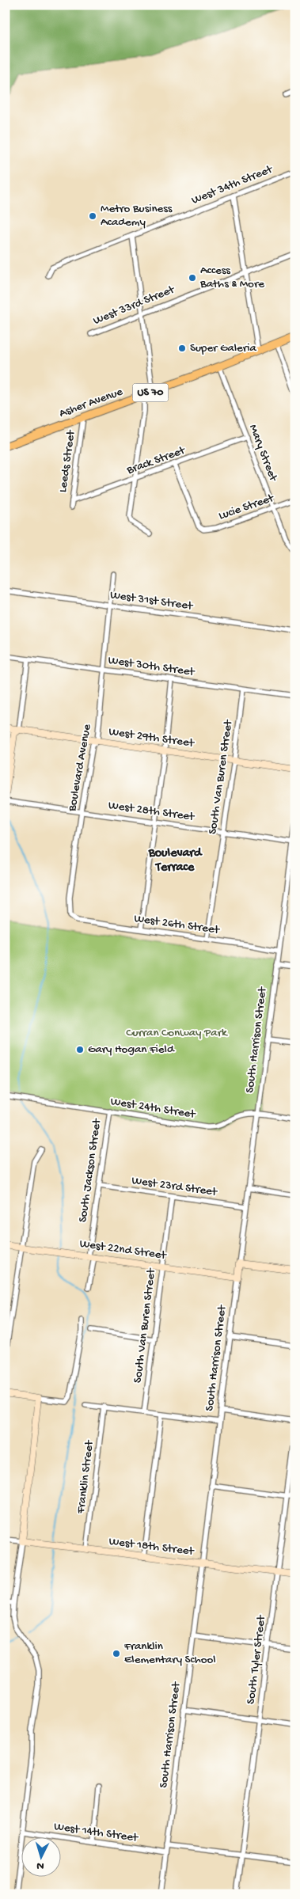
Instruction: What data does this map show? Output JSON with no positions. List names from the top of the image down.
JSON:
{
  "streets": {
    "main road": ["US 70", "Asher Avenue"],
    "street": [
      "West 34th Street",
      "West 33rd Street",
      "Mary Street",
      "Brack Street",
      "Leeds Street",
      "Lucie Street",
      "West 31st Street",
      "West 30th Street",
      "West 29th Street",
      "Boulevard Avenue",
      "South Van Buren Street",
      "West 28th Street",
      "West 26th Street",
      "South Harrison Street",
      "West 24th Street",
      "South Jackson Street",
      "West 23rd Street",
      "West 22nd Street",
      "Franklin Street",
      "West 18th Street",
      "South Tyler Street",
      "West 14th Street"
    ]
  },
  "crossings": [
    ["Asher Avenue", "Mary Street"],
    ["Asher Avenue", "Leeds Street"],
    ["Mary Street", "Brack Street"],
    ["Mary Street", "Lucie Street"],
    ["Brack Street", "Leeds Street"],
    ["Brack Street", "Lucie Street"],
    ["West 31st Street", "Boulevard Avenue"],
    ["West 30th Street", "Boulevard Avenue"],
    ["West 30th Street", "South Van Buren Street"],
    ["West 29th Street", "Boulevard Avenue"],
    ["West 29th Street", "South Van Buren Street"],
    ["Boulevard Avenue", "West 28th Street"],
    ["Boulevard Avenue", "West 26th Street"],
    ["South Van Buren Street", "West 28th Street"],
    ["South Van Buren Street", "West 26th Street"],
    ["South Van Buren Street", "West 23rd Street"],
    ["South Van Buren Street", "West 22nd Street"],
    ["West 28th Street", "South Harrison Street"],
    ["West 26th Street", "South Harrison Street"],
    ["South Harrison Street", "West 24th Street"],
    ["South Harrison Street", "West 23rd Street"],
    ["South Harrison Street", "West 22nd Street"],
    ["South Harrison Street", "West 18th Street"],
    ["South Harrison Street", "West 14th Street"],
    ["West 24th Street", "South Jackson Street"],
    ["South Jackson Street", "West 23rd Street"],
    ["South Jackson Street", "West 22nd Street"],
    ["Franklin Street", "West 18th Street"],
    ["West 18th Street", "South Tyler Street"]
  ],
  "districts": ["Boulevard Terrace"],
  "parks": ["Curran Conway Park"],
  "places": [
    "Metro Business Academy",
    "Access Baths & More",
    "Super Galeria",
    "Gary Hogan Field",
    "Franklin Elementary School"
  ],
  "north": "bottom"
}
